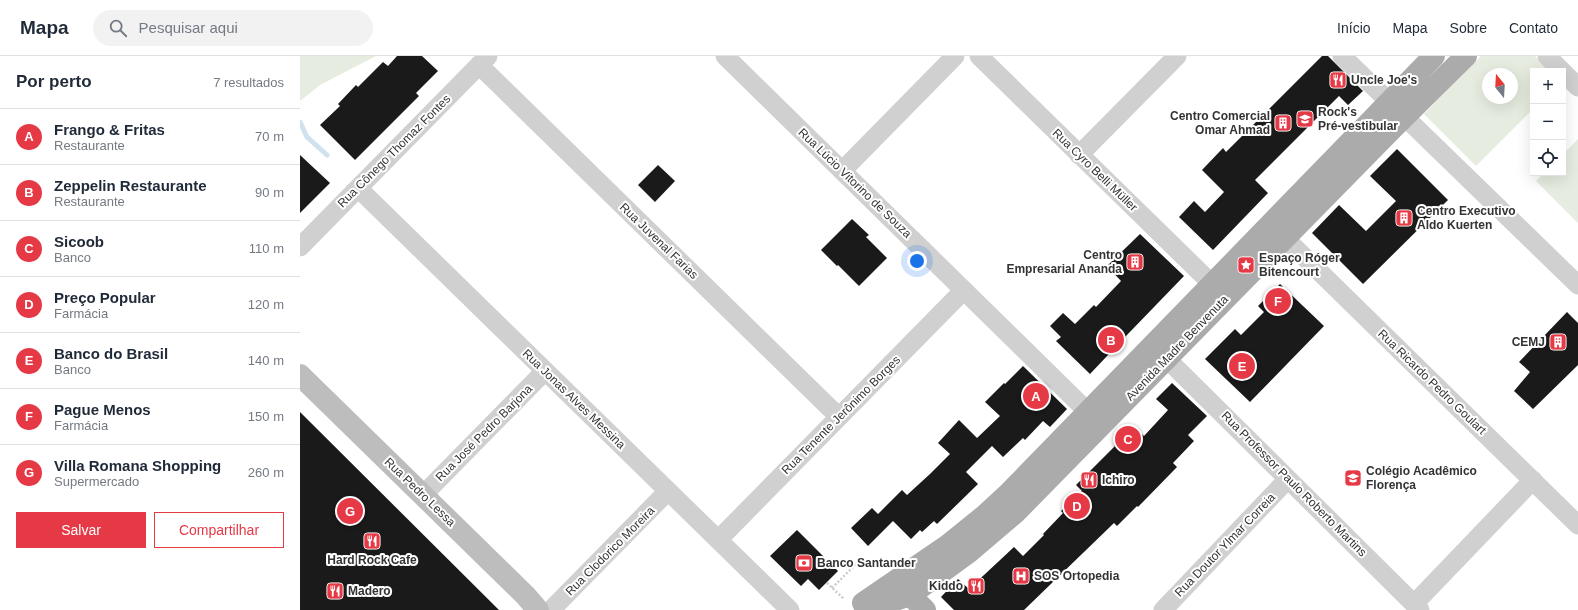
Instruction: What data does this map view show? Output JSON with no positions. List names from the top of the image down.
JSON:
{
  "streets": {
    "main road": ["Avenida Madre Benvenuta"],
    "street": [
      "Rua Cônego Thomaz Fontes",
      "Rua Cyro Belli Müller",
      "Rua Lúcio Vitorino de Souza",
      "Rua Juvenal Farias",
      "Rua Ricardo Pedro Goulart",
      "Rua Jonas Alves Messina",
      "Rua Tenente Jerônimo Borges",
      "Rua José Pedro Barjona",
      "Rua Professor Paulo Roberto Martins",
      "Rua Pedro Lessa",
      "Rua Doutor Ylmar Correia",
      "Rua Clodorico Moreira"
    ]
  },
  "crossings": [
    ["Rua Cônego Thomaz Fontes", "Rua Juvenal Farias"],
    ["Rua Cônego Thomaz Fontes", "Rua Jonas Alves Messina"],
    ["Rua Cyro Belli Müller", "Avenida Madre Benvenuta"],
    ["Rua Lúcio Vitorino de Souza", "Avenida Madre Benvenuta"],
    ["Rua Lúcio Vitorino de Souza", "Rua Tenente Jerônimo Borges"],
    ["Rua Juvenal Farias", "Rua Tenente Jerônimo Borges"],
    ["Avenida Madre Benvenuta", "Rua Ricardo Pedro Goulart"],
    ["Avenida Madre Benvenuta", "Rua Professor Paulo Roberto Martins"],
    ["Rua Jonas Alves Messina", "Rua Tenente Jerônimo Borges"],
    ["Rua Jonas Alves Messina", "Rua José Pedro Barjona"],
    ["Rua Jonas Alves Messina", "Rua Clodorico Moreira"],
    ["Rua José Pedro Barjona", "Rua Pedro Lessa"],
    ["Rua Professor Paulo Roberto Martins", "Rua Doutor Ylmar Correia"]
  ],
  "places": {
    "restaurant": [
      "Uncle Joe's",
      "Ichiro",
      "Hard Rock Cafe",
      "Kiddo",
      "Madero"
    ],
    "school or university": ["Rock's Pré-vestibular", "Colégio Acadêmico Florença"],
    "building": [
      "Centro Comercial Omar Ahmad",
      "Centro Executivo Aldo Kuerten",
      "Centro Empresarial Ananda",
      "CEMJ"
    ],
    "place": ["Espaço Róger Bitencourt"],
    "bank": ["Banco Santander"],
    "hospital": ["SOS Ortopedia"]
  },
  "north": "top",
  "page": {
    "header": "Mapa",
    "search": "Pesquisar aqui",
    "nav": [
      "Início",
      "Mapa",
      "Sobre",
      "Contato"
    ],
    "heading": ["Por perto", "7 resultados"],
    "map_buttons": ["+", "−"],
    "list": [
      {
        "mark": "A",
        "name": "Frango & Fritas",
        "note": "Restaurante",
        "value": "70 m"
      },
      {
        "mark": "B",
        "name": "Zeppelin Restaurante",
        "note": "Restaurante",
        "value": "90 m"
      },
      {
        "mark": "C",
        "name": "Sicoob",
        "note": "Banco",
        "value": "110 m"
      },
      {
        "mark": "D",
        "name": "Preço Popular",
        "note": "Farmácia",
        "value": "120 m"
      },
      {
        "mark": "E",
        "name": "Banco do Brasil",
        "note": "Banco",
        "value": "140 m"
      },
      {
        "mark": "F",
        "name": "Pague Menos",
        "note": "Farmácia",
        "value": "150 m"
      },
      {
        "mark": "G",
        "name": "Villa Romana Shopping",
        "note": "Supermercado",
        "value": "260 m"
      }
    ],
    "pins": [
      "F",
      "B",
      "E",
      "A",
      "C",
      "D",
      "G"
    ],
    "buttons": ["Salvar", "Compartilhar"]
  }
}
